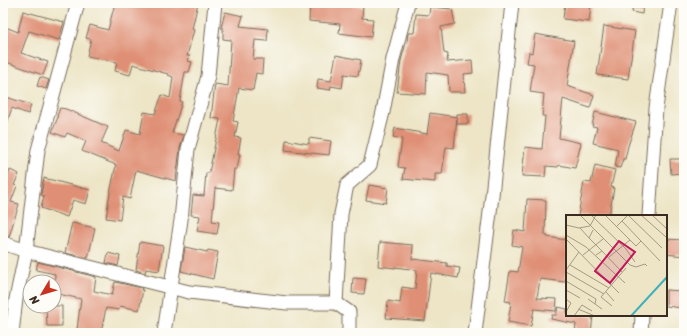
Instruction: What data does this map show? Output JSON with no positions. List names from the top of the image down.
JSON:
{
  "north": "bottom left"
}
